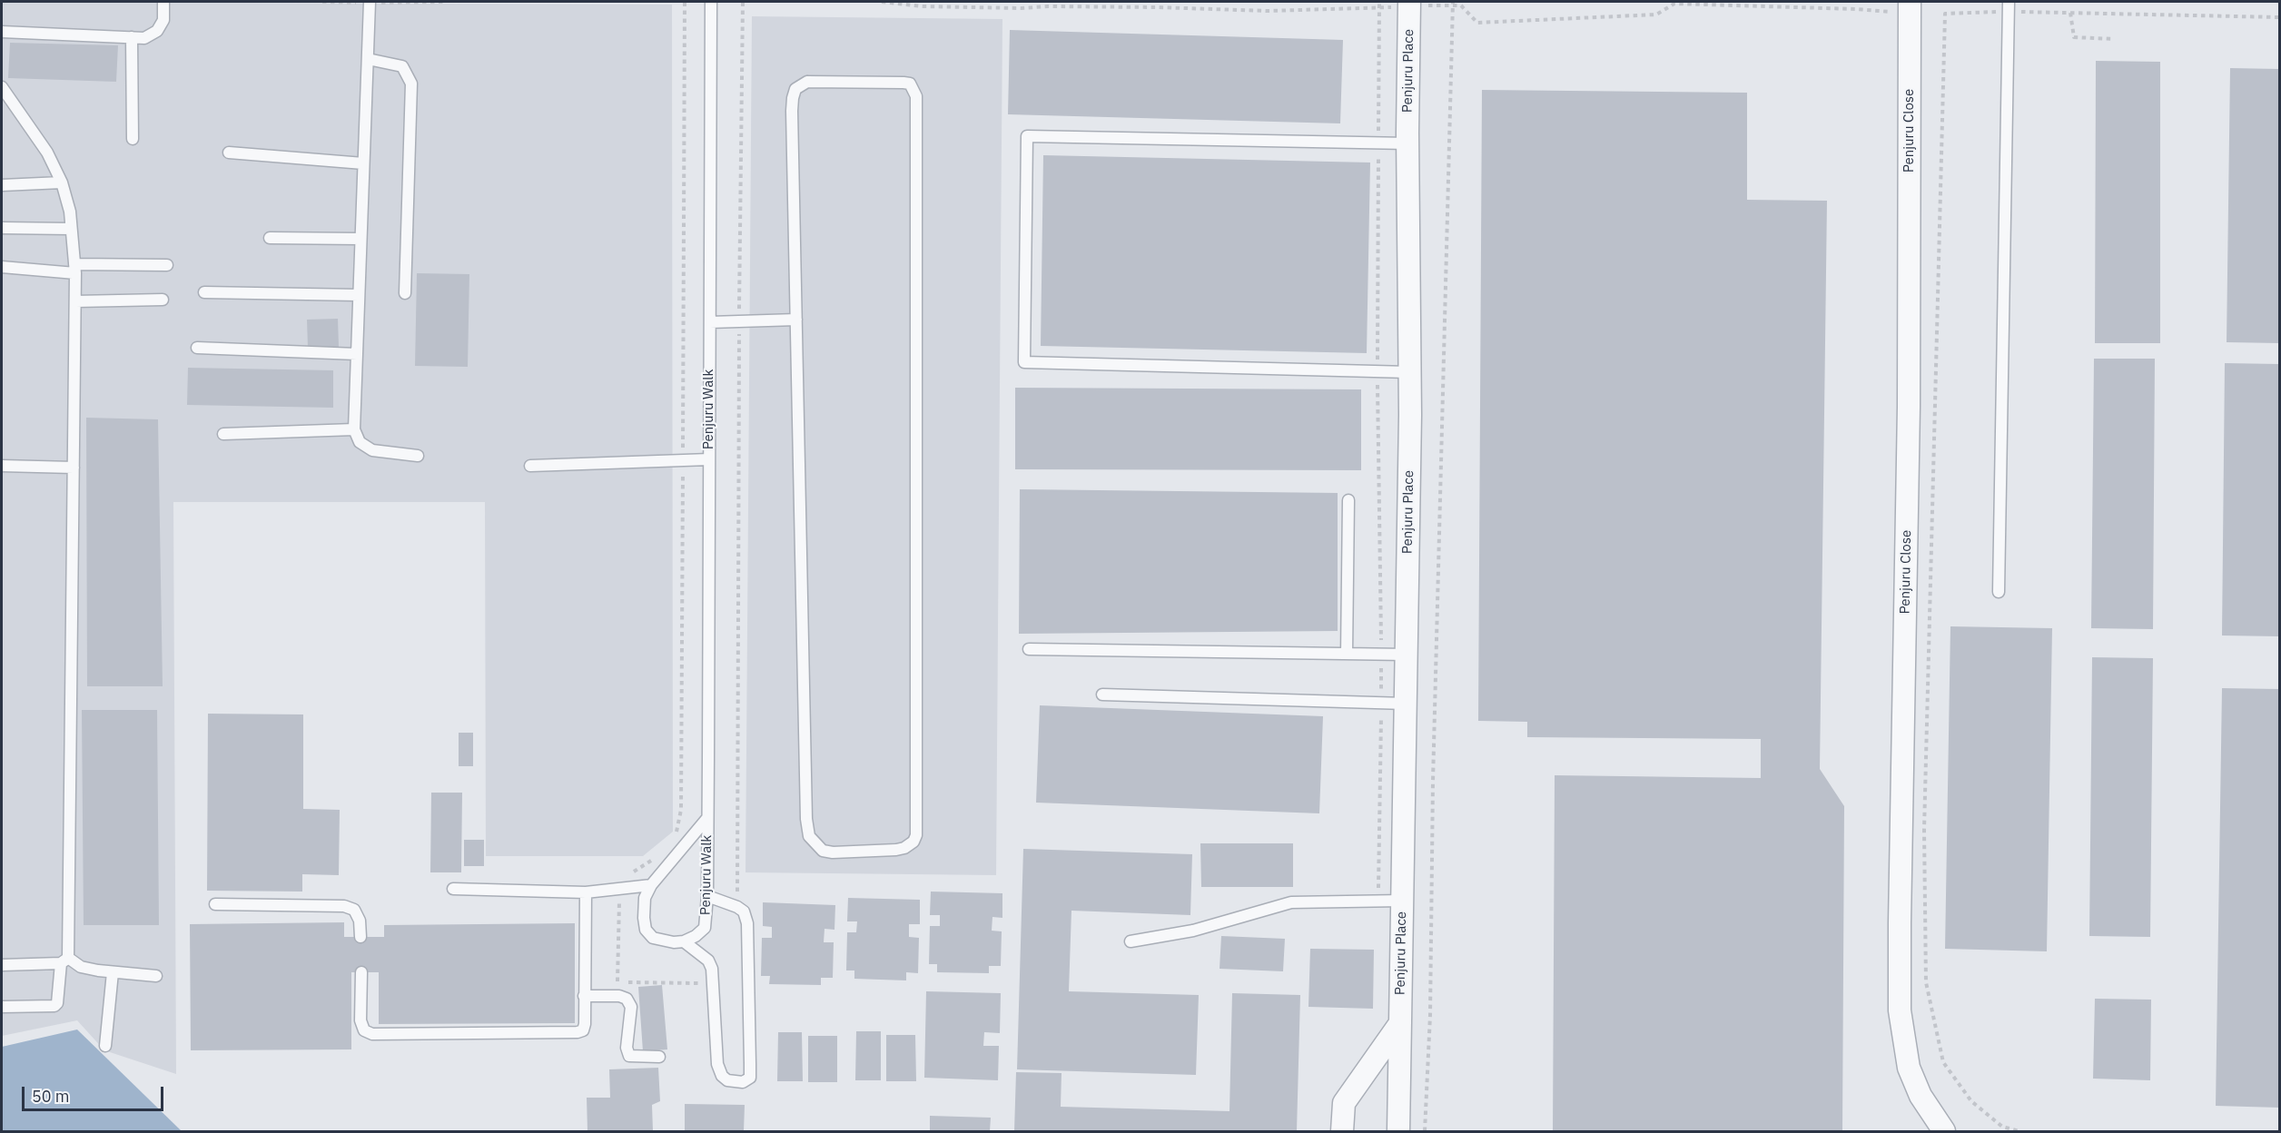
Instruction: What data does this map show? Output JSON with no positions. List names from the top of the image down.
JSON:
{
  "streets": {
    "street": ["Penjuru Place", "Penjuru Close"],
    "lane": ["Penjuru Walk"]
  },
  "scale_bar": "50 m"
}
